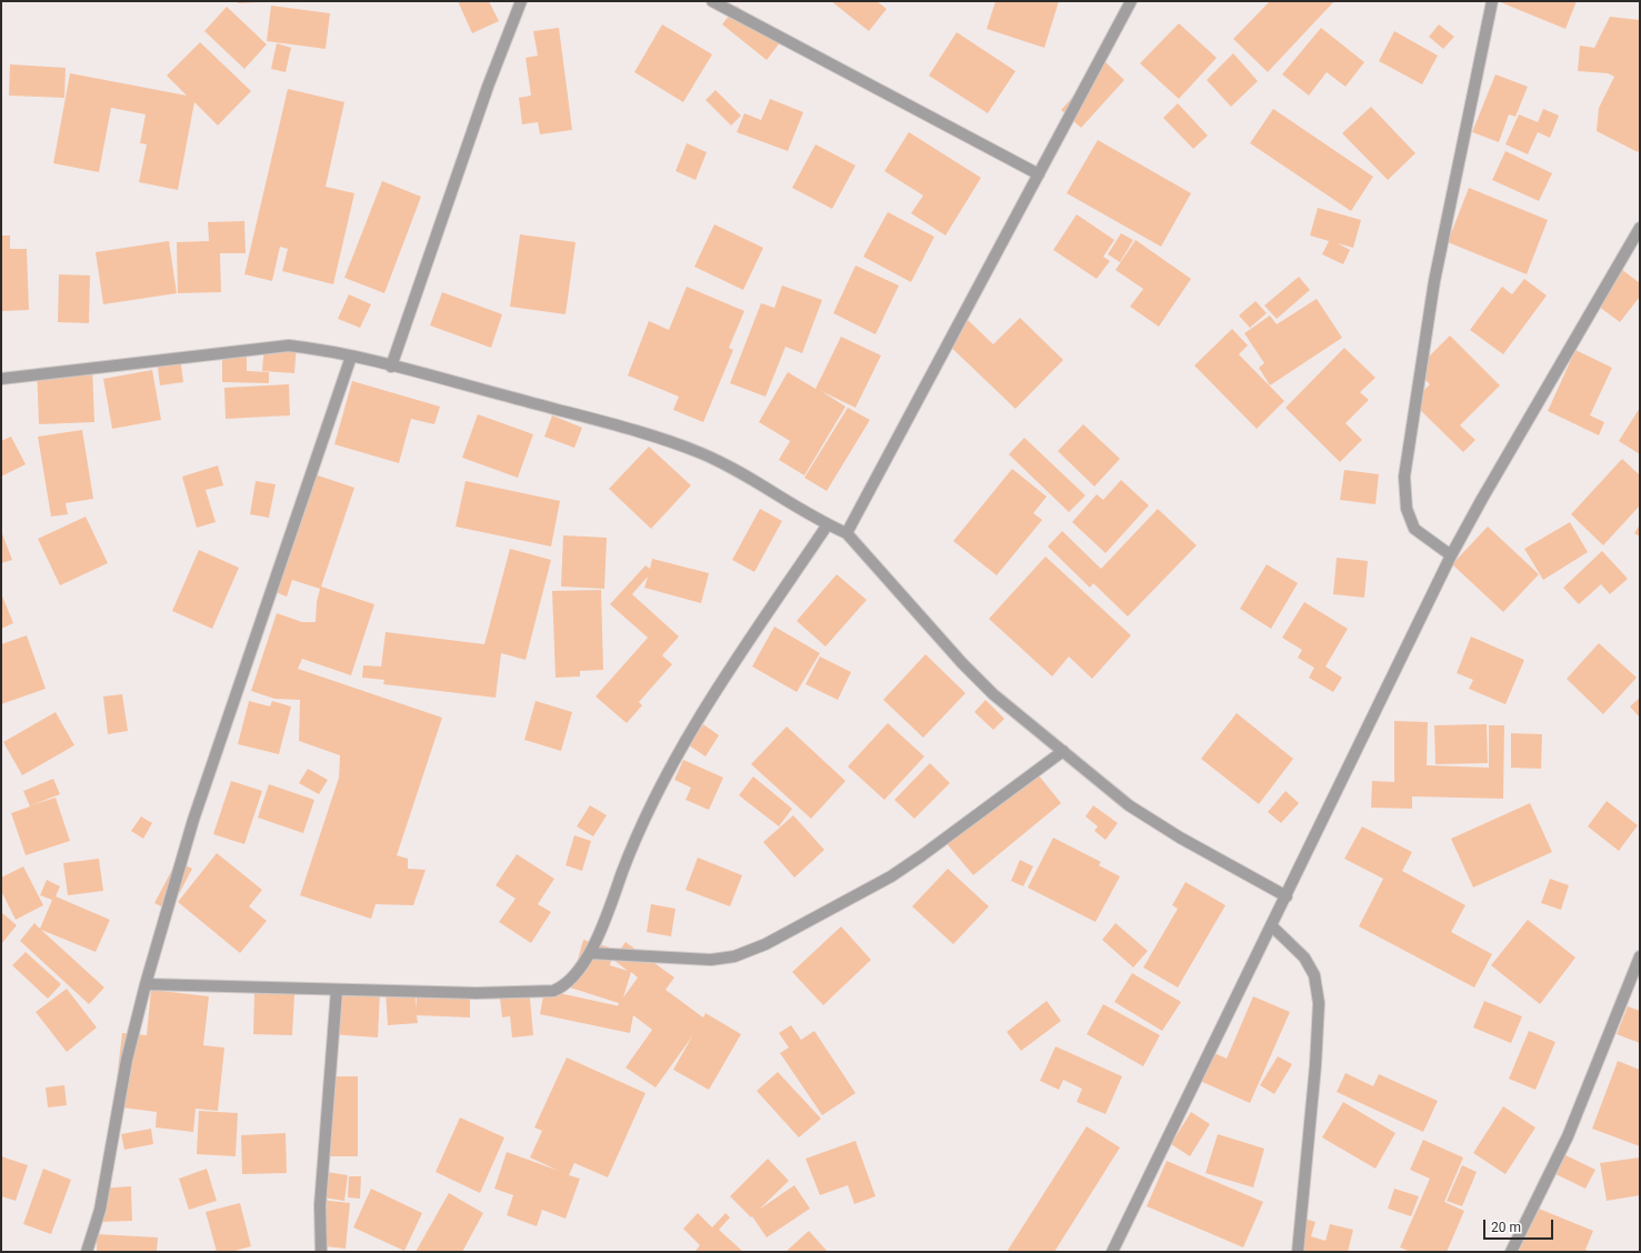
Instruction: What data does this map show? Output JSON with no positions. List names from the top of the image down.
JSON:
{
  "scale_bar": "20 m"
}
